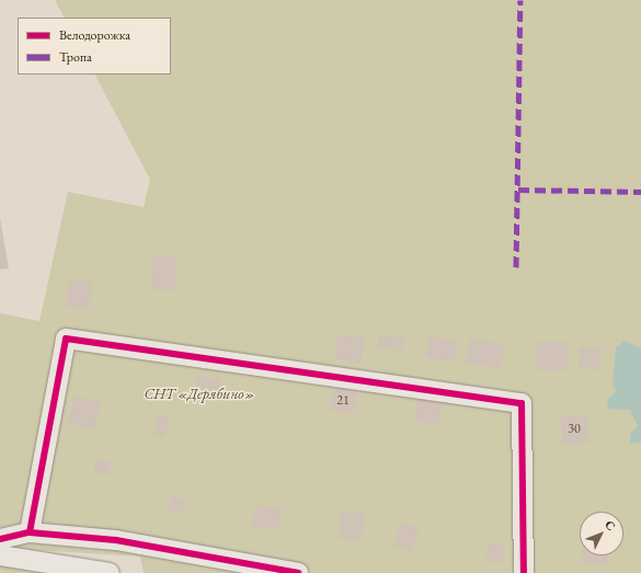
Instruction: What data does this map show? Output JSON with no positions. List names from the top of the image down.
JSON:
{
  "parks": ["СНТ «Дерябино»"],
  "house_numbers": ["21", "30"],
  "legend": ["Велодорожка", "Тропа"],
  "north": "top right"
}
